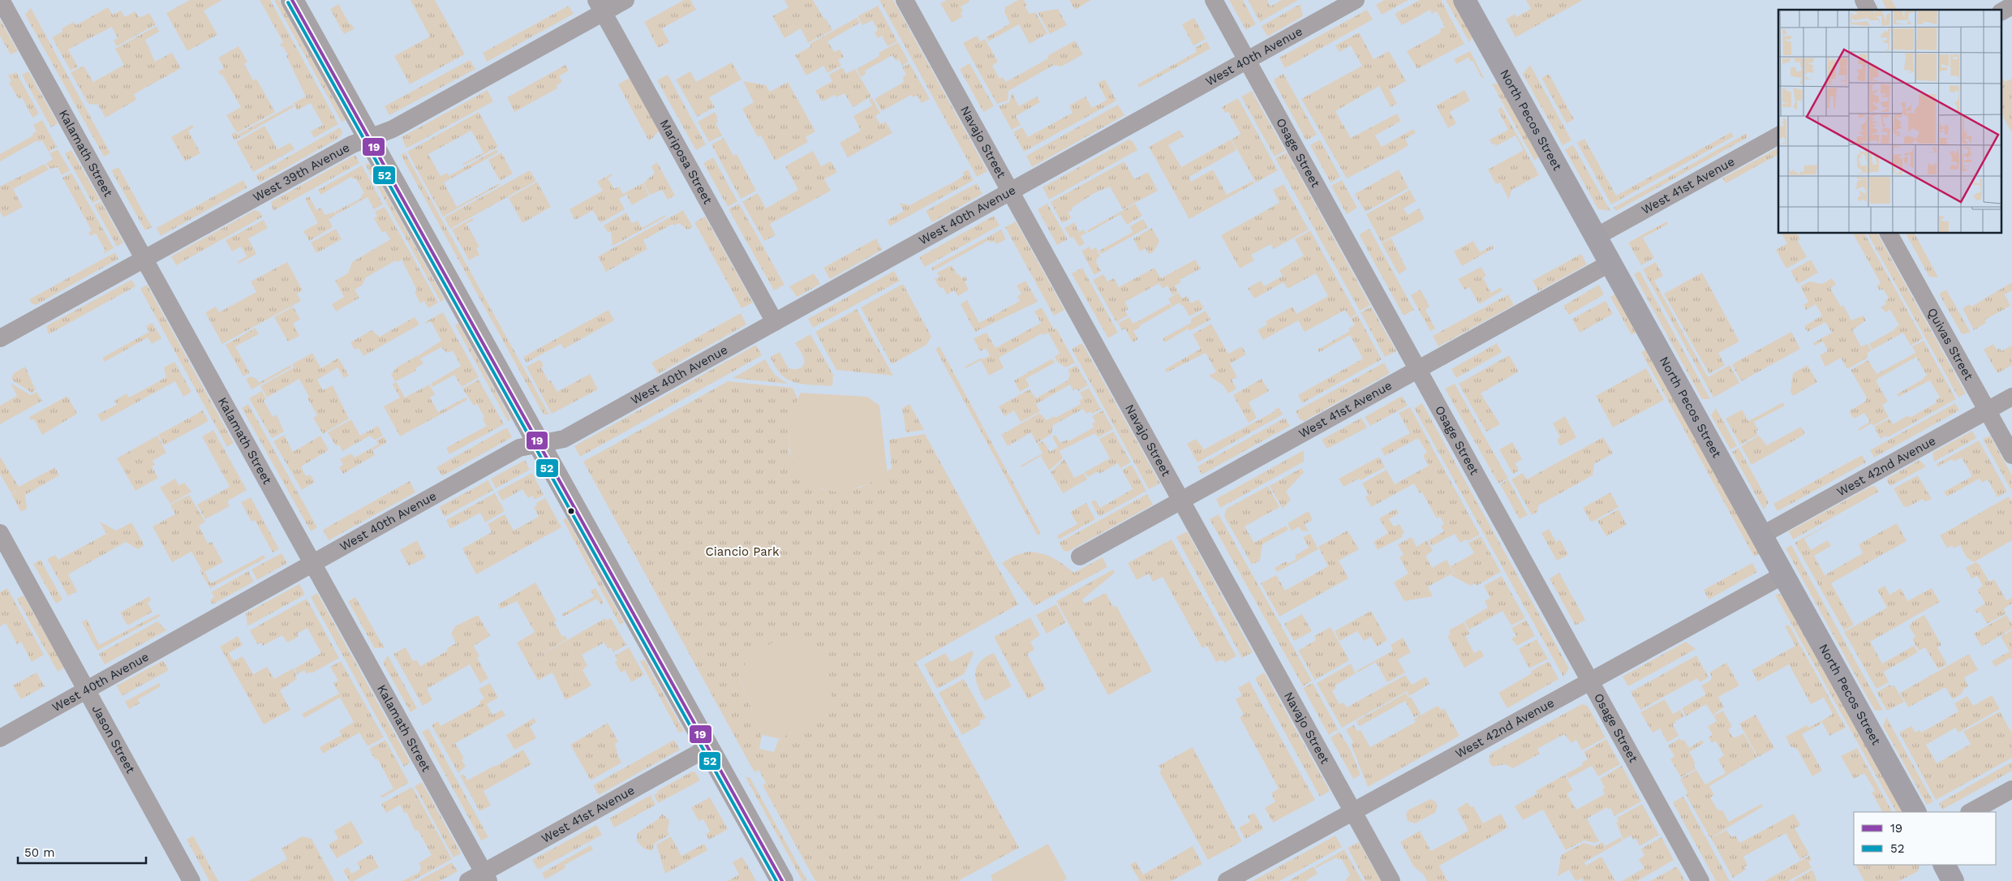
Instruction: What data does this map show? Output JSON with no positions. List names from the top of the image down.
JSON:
{
  "streets": {
    "main road": ["North Pecos Street"],
    "street": [
      "West 40th Avenue",
      "Navajo Street",
      "Kalamath Street",
      "Osage Street",
      "Mariposa Street",
      "West 39th Avenue",
      "West 41st Avenue",
      "Quivas Street",
      "West 42nd Avenue",
      "Jason Street"
    ]
  },
  "crossings": [
    ["West 40th Avenue", "Navajo Street"],
    ["West 40th Avenue", "Kalamath Street"],
    ["West 40th Avenue", "Osage Street"],
    ["West 40th Avenue", "Mariposa Street"],
    ["West 40th Avenue", "Jason Street"],
    ["North Pecos Street", "West 41st Avenue"],
    ["North Pecos Street", "West 42nd Avenue"],
    ["Navajo Street", "West 41st Avenue"],
    ["Navajo Street", "West 42nd Avenue"],
    ["Kalamath Street", "West 39th Avenue"],
    ["Kalamath Street", "West 41st Avenue"],
    ["Osage Street", "West 41st Avenue"],
    ["Osage Street", "West 42nd Avenue"],
    ["Mariposa Street", "West 39th Avenue"],
    ["Quivas Street", "West 42nd Avenue"]
  ],
  "parks": ["Ciancio Park"],
  "lines": ["transit line 19", "transit line 52"],
  "legend": ["19", "52"],
  "scale_bar": "50 m"
}
